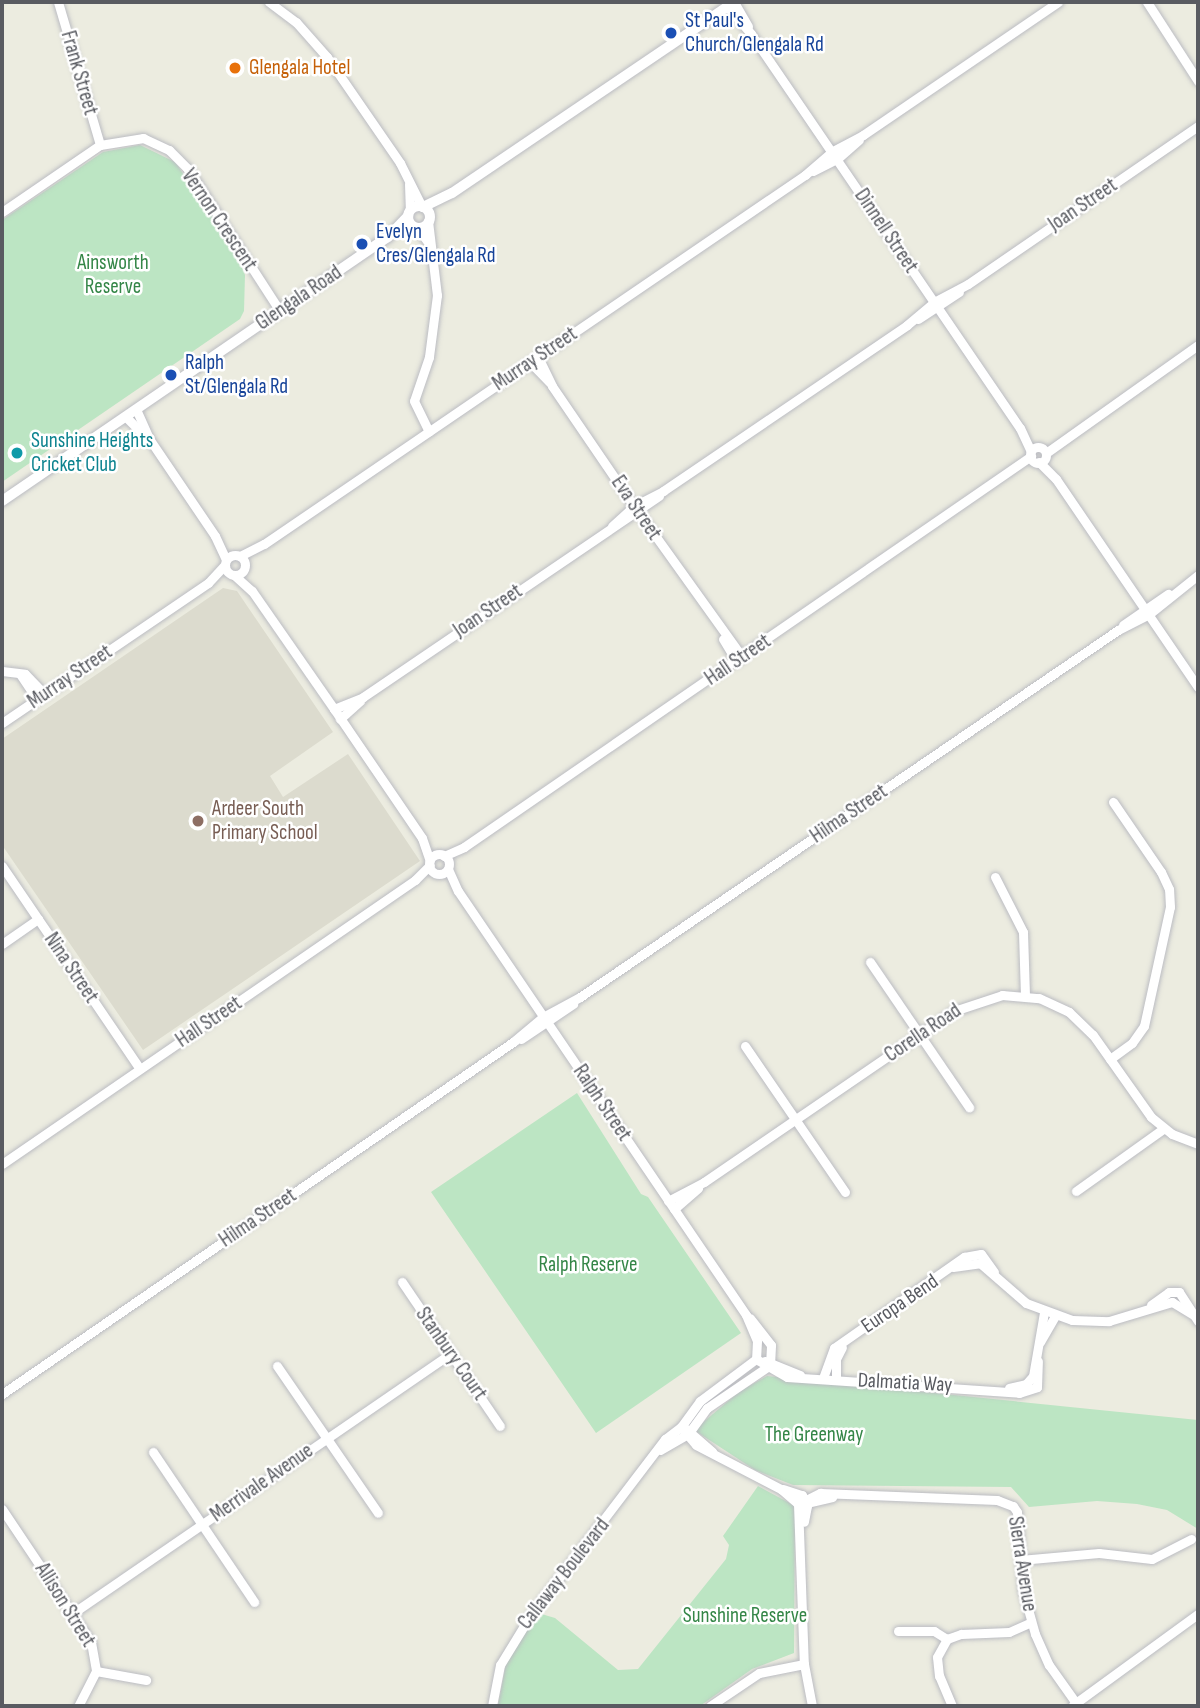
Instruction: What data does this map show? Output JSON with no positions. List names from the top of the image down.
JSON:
{
  "streets": {
    "street": [
      "Frank Street",
      "Joan Street",
      "Vernon Crescent",
      "Dinnell Street",
      "Glengala Road",
      "Murray Street",
      "Eva Street",
      "Hall Street",
      "Hilma Street",
      "Nina Street",
      "Corella Road",
      "Ralph Street",
      "Europa Bend",
      "Stanbury Court",
      "Dalmatia Way",
      "Merrivale Avenue",
      "Sierra Avenue",
      "Callaway Boulevard",
      "Allison Street"
    ]
  },
  "crossings": [
    ["Frank Street", "Vernon Crescent"],
    ["Joan Street", "Dinnell Street"],
    ["Joan Street", "Eva Street"],
    ["Joan Street", "Ralph Street"],
    ["Vernon Crescent", "Glengala Road"],
    ["Dinnell Street", "Murray Street"],
    ["Dinnell Street", "Hall Street"],
    ["Dinnell Street", "Hilma Street"],
    ["Glengala Road", "Ralph Street"],
    ["Murray Street", "Eva Street"],
    ["Murray Street", "Ralph Street"],
    ["Eva Street", "Hall Street"],
    ["Hall Street", "Nina Street"],
    ["Hall Street", "Ralph Street"],
    ["Hilma Street", "Ralph Street"],
    ["Corella Road", "Ralph Street"],
    ["Ralph Street", "Dalmatia Way"],
    ["Ralph Street", "Callaway Boulevard"],
    ["Europa Bend", "Dalmatia Way"],
    ["Stanbury Court", "Merrivale Avenue"],
    ["Dalmatia Way", "Callaway Boulevard"],
    ["Merrivale Avenue", "Allison Street"]
  ],
  "parks": [
    "Ainsworth Reserve",
    "Ralph Reserve",
    "The Greenway",
    "Sunshine Reserve"
  ],
  "places": [
    "St Paul's Church/Glengala Rd",
    "Glengala Hotel",
    "Evelyn Cres/Glengala Rd",
    "Ralph St/Glengala Rd",
    "Sunshine Heights Cricket Club",
    "Ardeer South Primary School"
  ]
}
